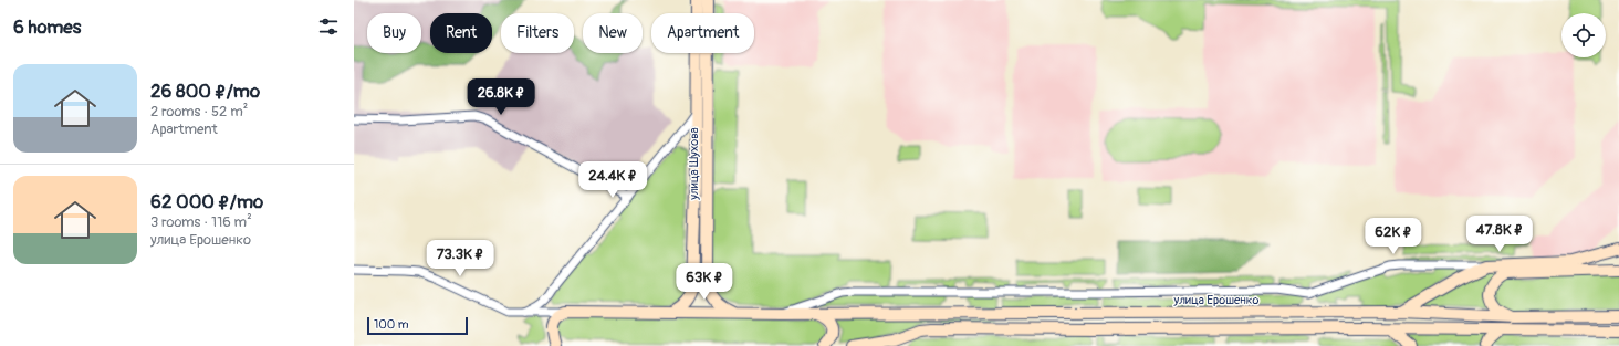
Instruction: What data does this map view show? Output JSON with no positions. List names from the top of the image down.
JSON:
{
  "streets": {
    "main road": ["улица Шухова", "улица Ерошенко"]
  },
  "crossings": [
    ["улица Шухова", "улица Ерошенко"]
  ],
  "scale_bar": "100 m",
  "page": {
    "heading": "6 homes",
    "chip": [
      "Buy",
      "Rent",
      "Filters",
      "New",
      "Apartment"
    ],
    "list": [
      {
        "name": "26 800 ₽/mo",
        "note": "2 rooms · 52 m² · Apartment"
      },
      {
        "name": "62 000 ₽/mo",
        "note": "3 rooms · 116 m² · улица Ерошенко"
      }
    ],
    "price": [
      "26.8K ₽",
      "24.4K ₽",
      "47.8K ₽",
      "62K ₽",
      "73.3K ₽",
      "63K ₽"
    ],
    "scale": "100 m"
  }
}
